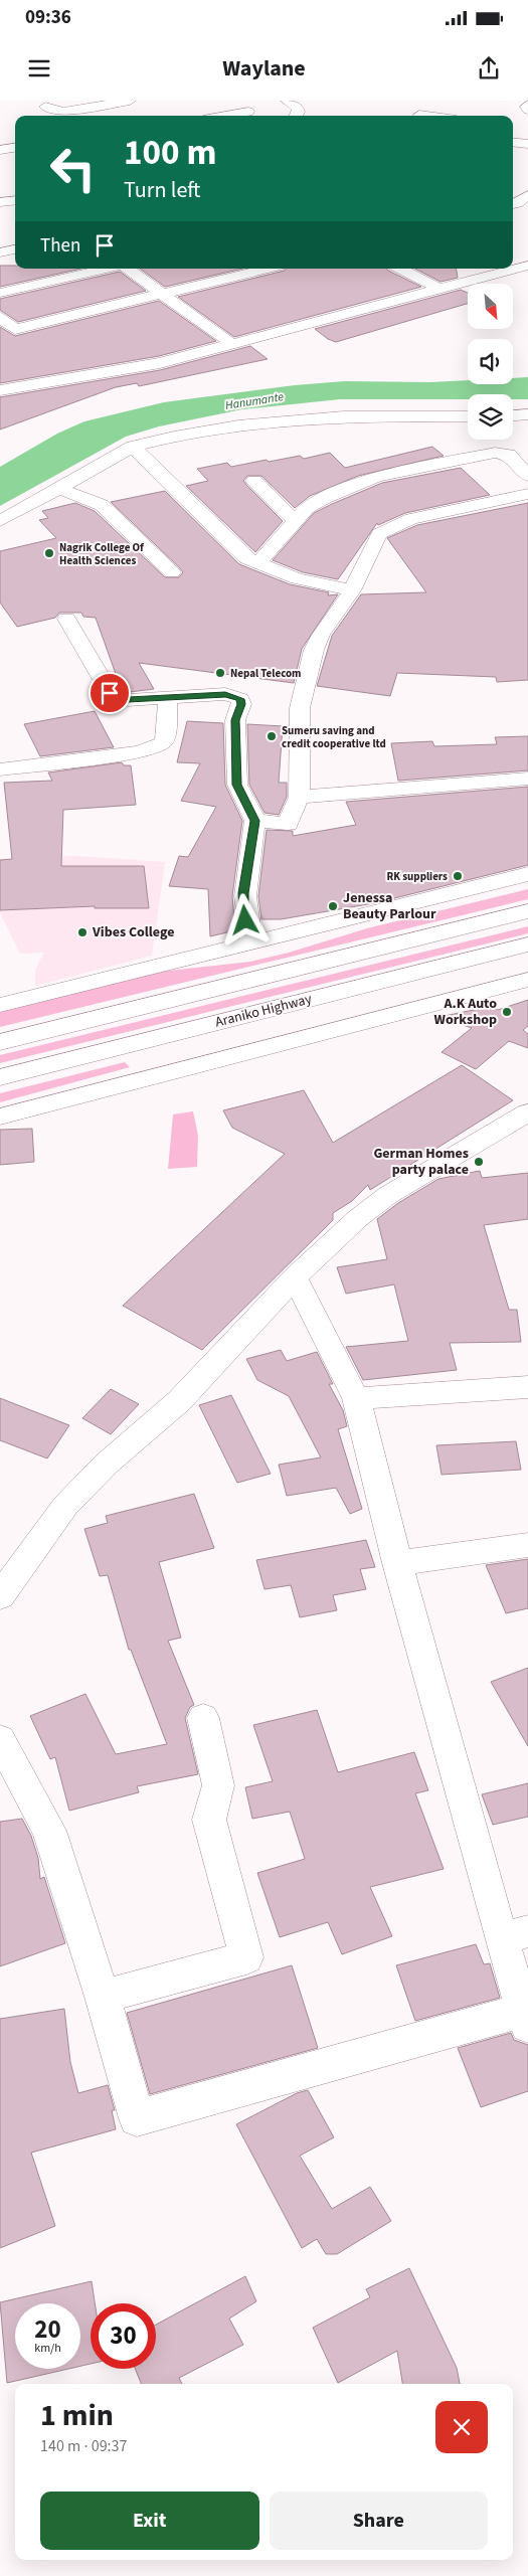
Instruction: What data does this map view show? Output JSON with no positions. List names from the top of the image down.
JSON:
{
  "streets": {
    "main road": ["Araniko Highway"]
  },
  "water": ["Hanumante"],
  "places": [
    "Nagrik College Of Health Sciences",
    "Nepal Telecom",
    "Sumeru saving and credit cooperative ltd",
    "RK suppliers",
    "Jenessa Beauty Parlour",
    "Vibes College",
    "A.K Auto Workshop",
    "German Homes party palace"
  ],
  "north": "bottom right",
  "page": {
    "status": "09:36",
    "header": "Waylane",
    "turn": ["100 m", "Turn left"],
    "then": "Then",
    "speed": "20 km/h",
    "limit": "30",
    "heading": ["1 min", "140 m · 09:37"],
    "buttons": ["Exit", "Share"]
  }
}
